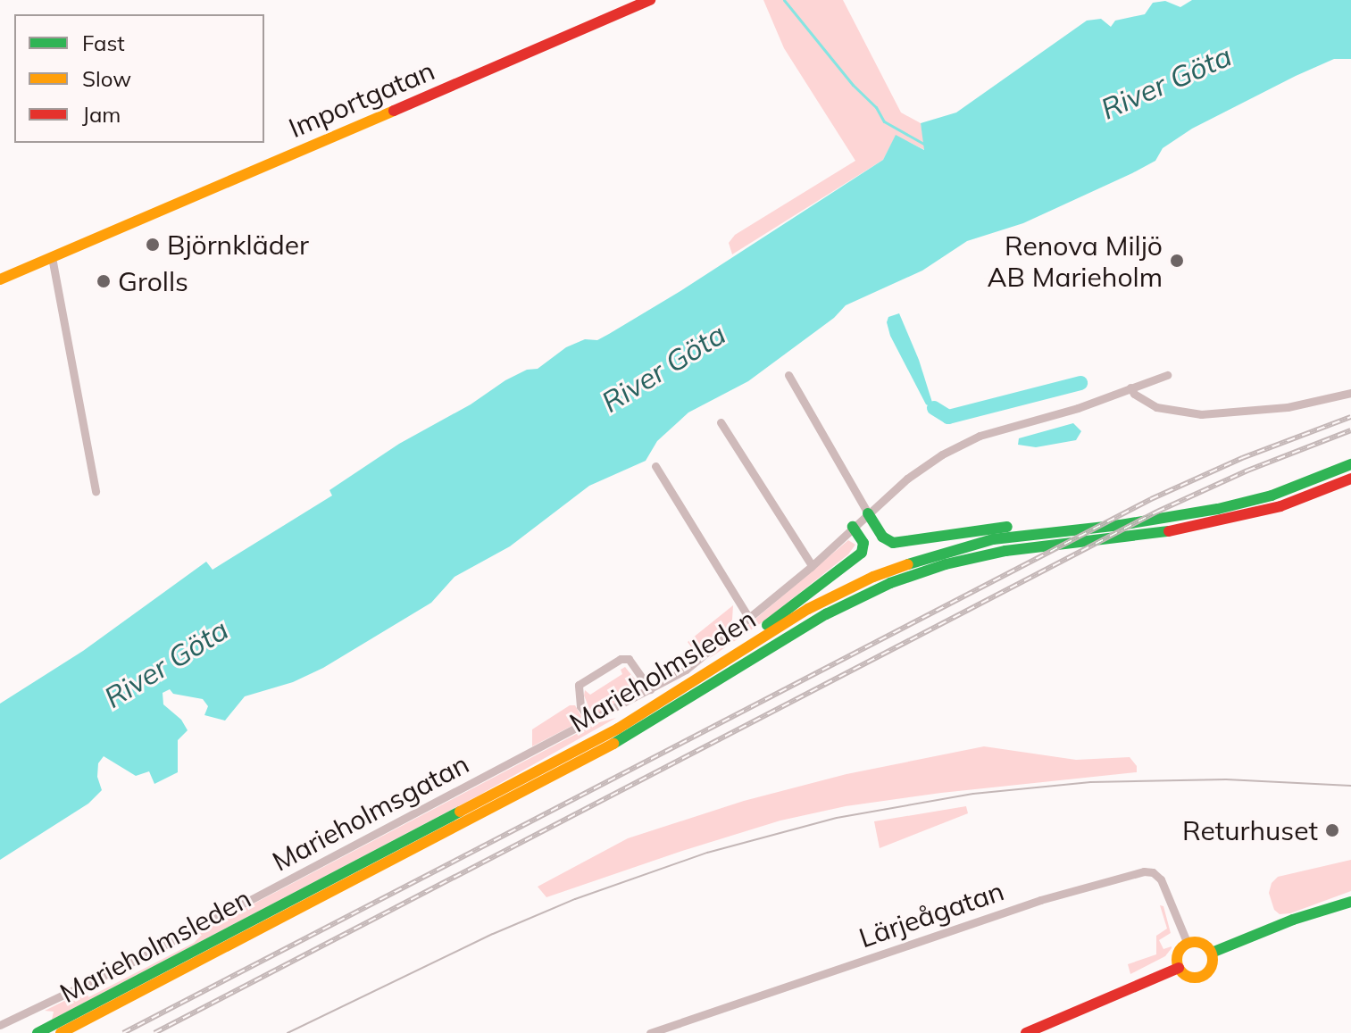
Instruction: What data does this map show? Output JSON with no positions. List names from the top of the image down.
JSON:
{
  "streets": {
    "main road": ["Importgatan", "Marieholmsleden"],
    "street": ["Marieholmsgatan", "Lärjeågatan"]
  },
  "water": ["River Göta"],
  "places": [
    "Björnkläder",
    "Renova Miljö AB Marieholm",
    "Grolls",
    "Returhuset"
  ],
  "legend": ["Fast", "Slow", "Jam"]
}
